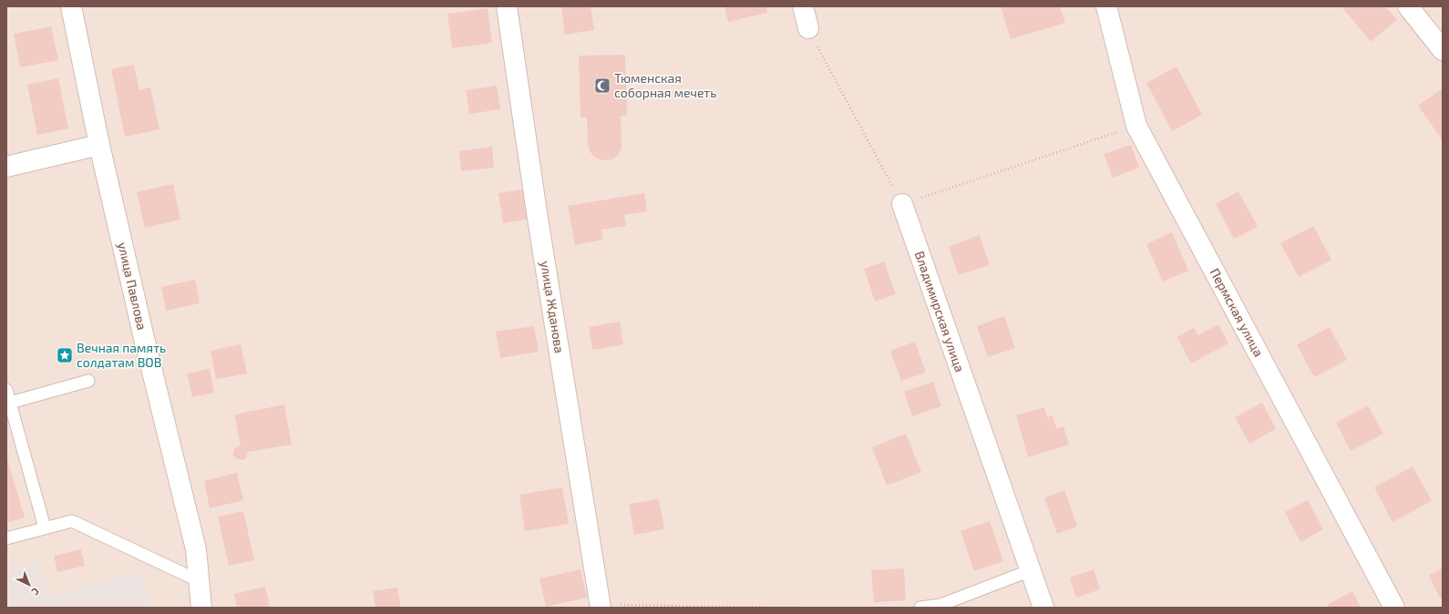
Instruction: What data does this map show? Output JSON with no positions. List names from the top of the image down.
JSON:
{
  "streets": {
    "street": [
      "улица Павлова",
      "улица Жданова",
      "Владимирская улица",
      "Пермская улица"
    ]
  },
  "places": {
    "mosque": ["Тюменская соборная мечеть"],
    "place": ["Вечная память солдатам ВОВ"]
  },
  "north": "bottom right"
}
